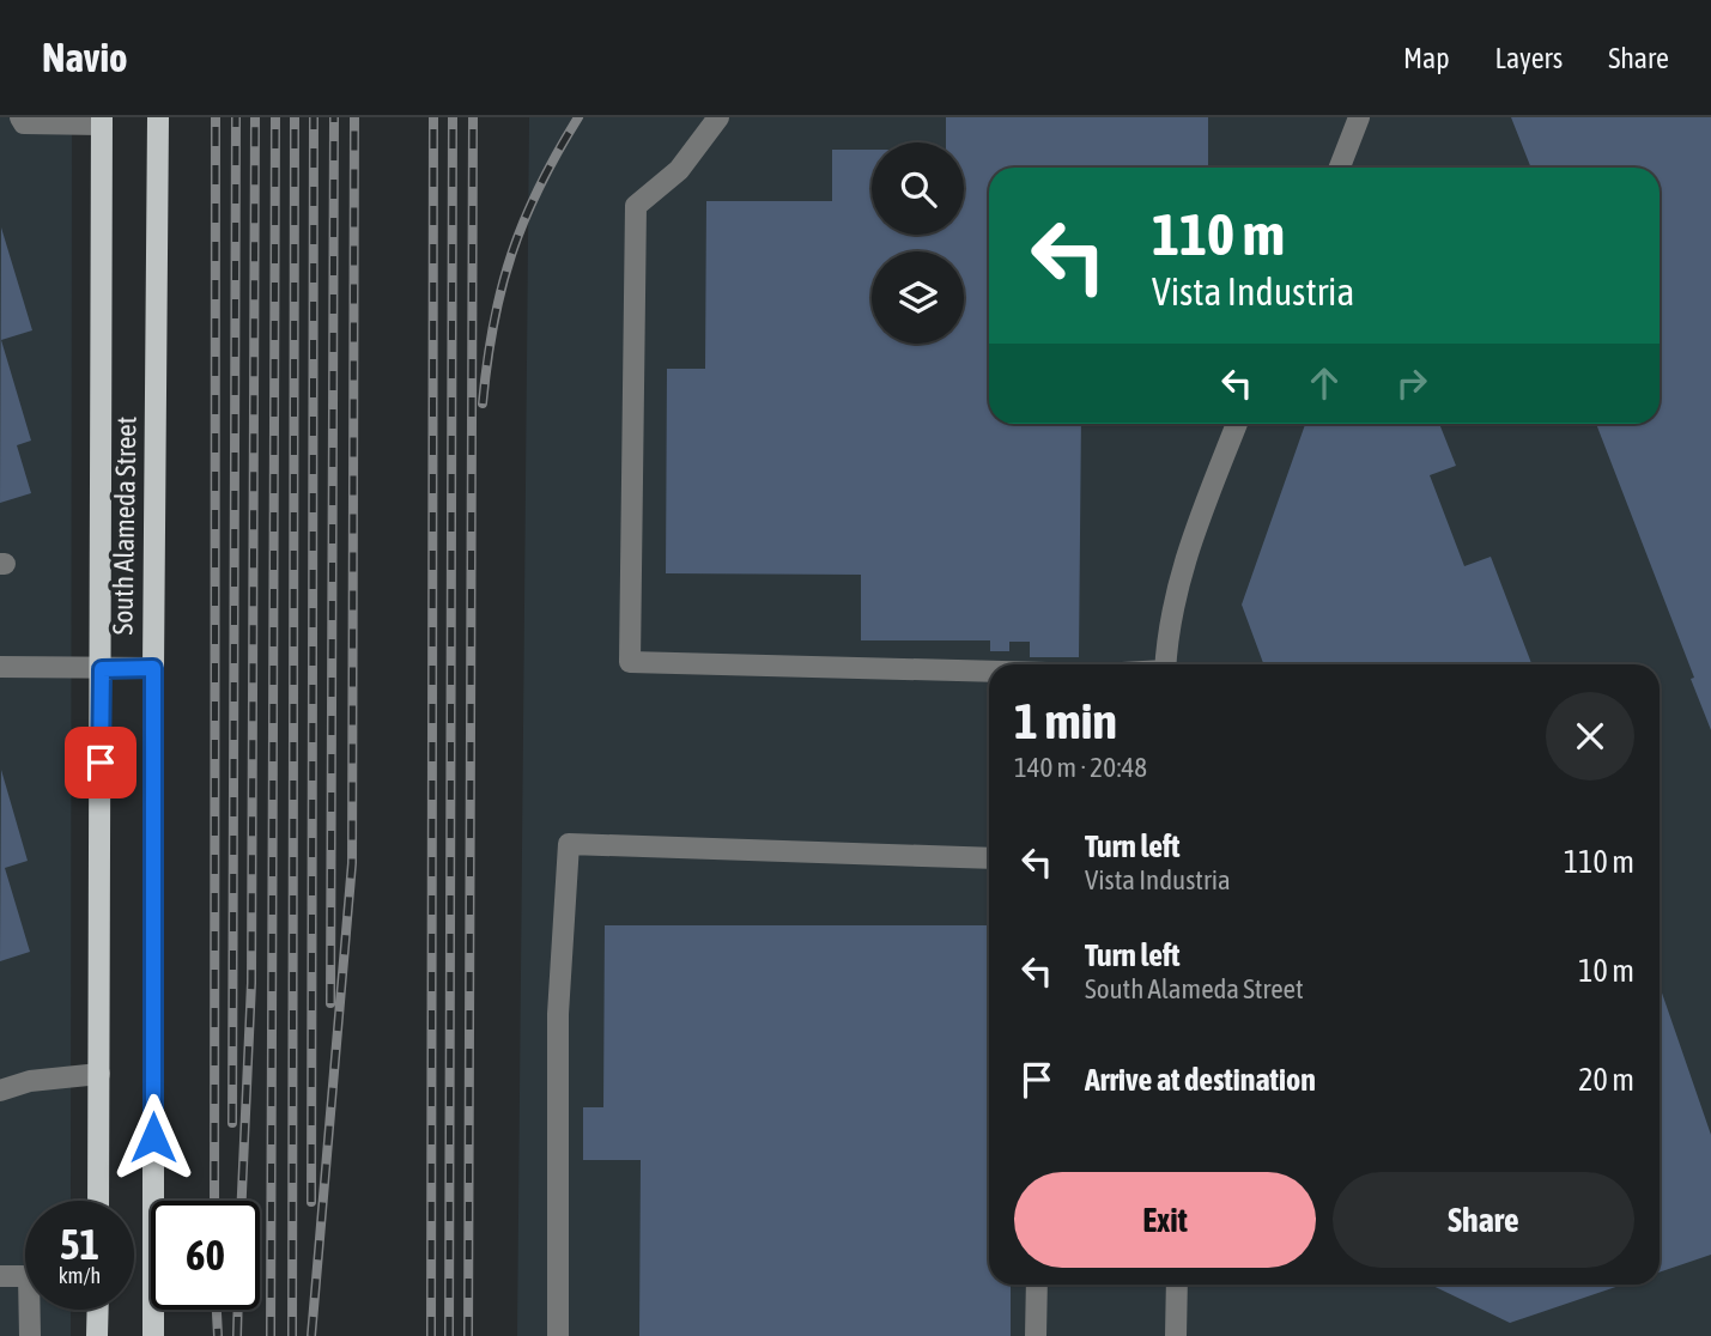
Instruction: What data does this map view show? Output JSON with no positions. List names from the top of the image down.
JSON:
{
  "streets": {
    "main road": ["South Alameda Street"]
  },
  "page": {
    "header": "Navio",
    "nav": ["Map", "Layers", "Share"],
    "turn": ["110 m", "Vista Industria"],
    "heading": ["1 min", "140 m · 20:48"],
    "list": [
      {
        "name": "Turn left",
        "note": "Vista Industria",
        "value": "110 m"
      },
      {
        "name": "Turn left",
        "note": "South Alameda Street",
        "value": "10 m"
      },
      {
        "name": "Arrive at destination",
        "value": "20 m"
      }
    ],
    "buttons": ["Exit", "Share"],
    "speed": "51 km/h",
    "limit": "60"
  }
}
